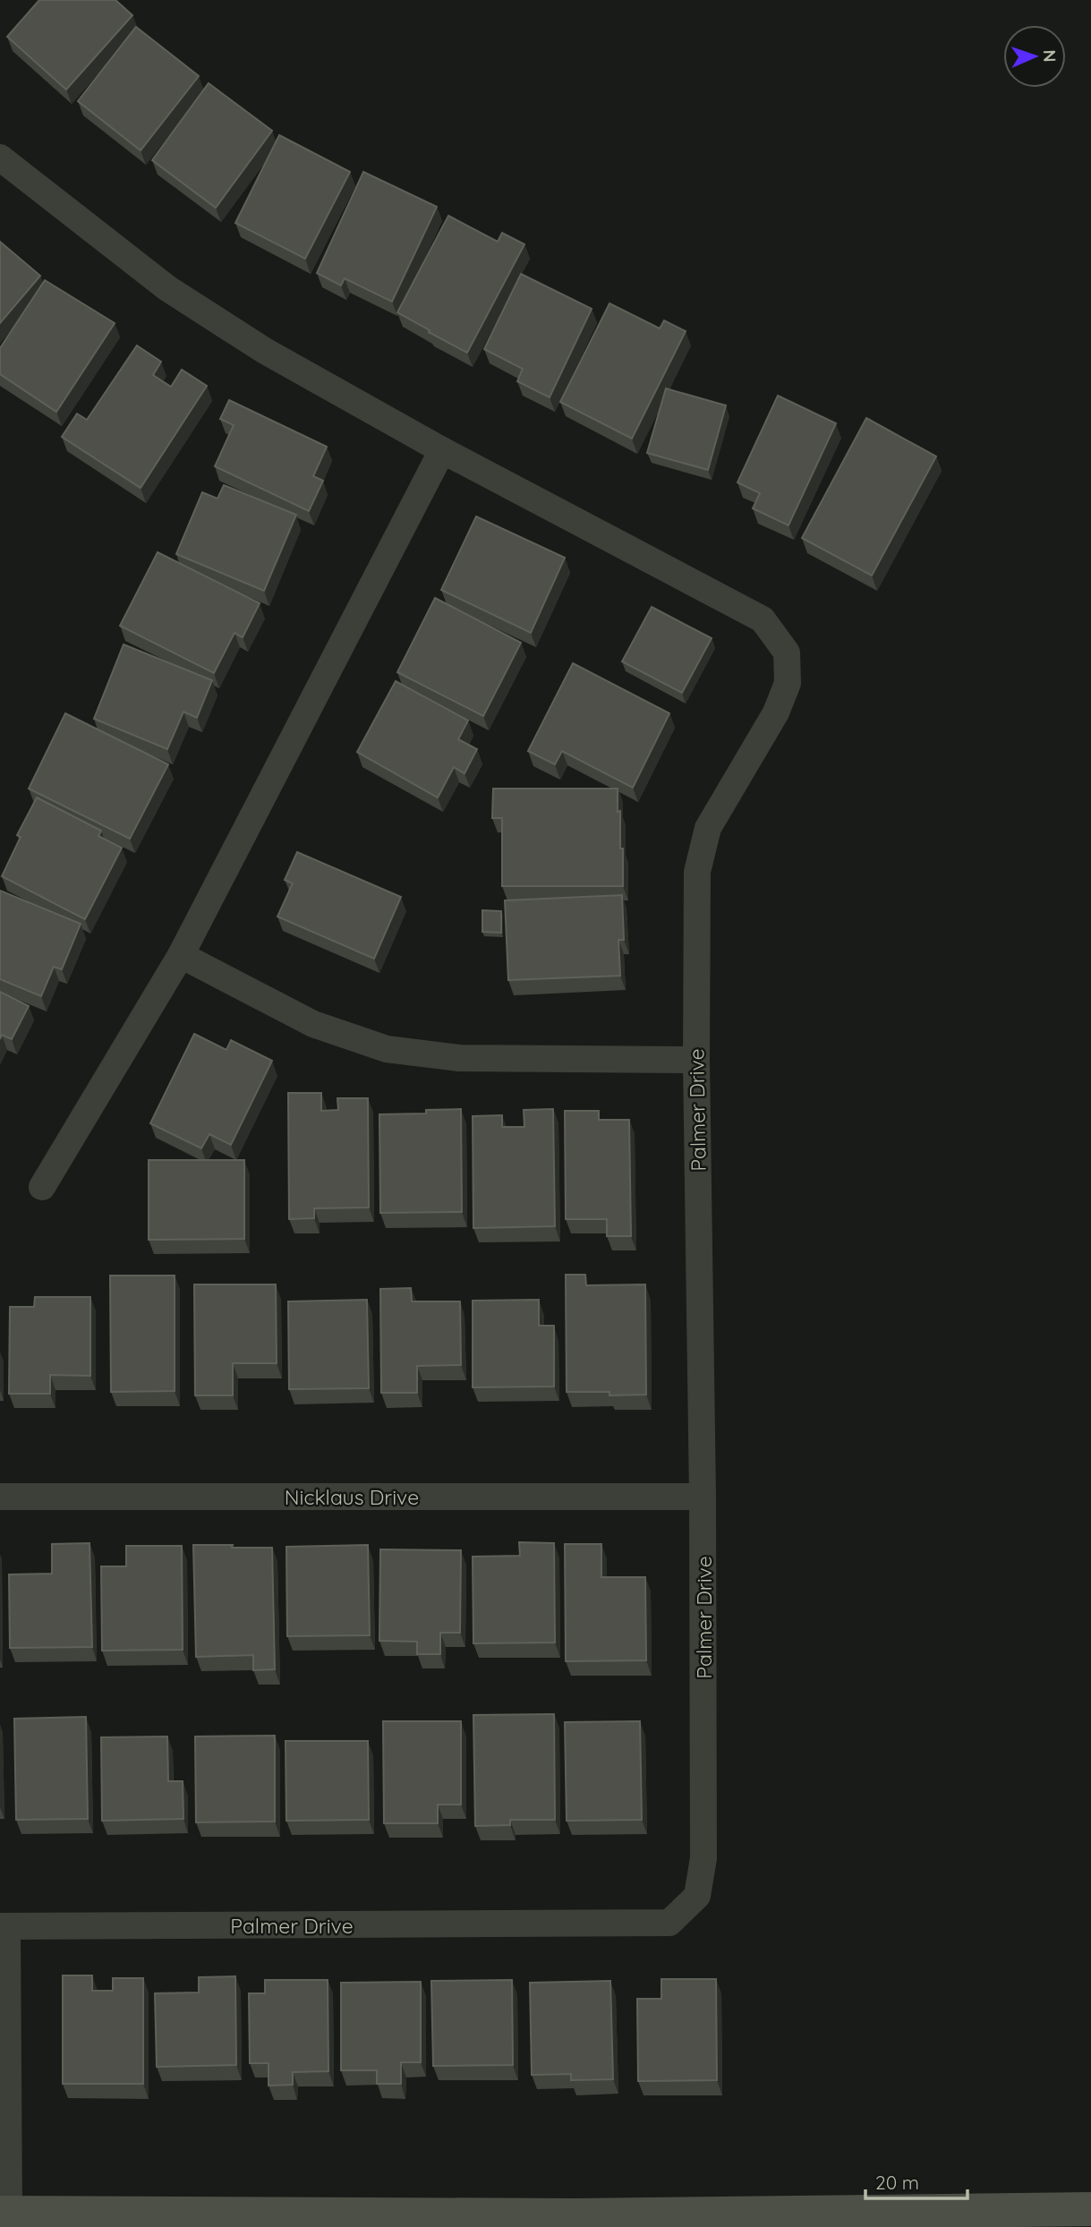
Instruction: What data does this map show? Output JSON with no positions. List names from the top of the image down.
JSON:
{
  "streets": {
    "street": ["Palmer Drive", "Nicklaus Drive"]
  },
  "crossings": [
    ["Palmer Drive", "Nicklaus Drive"]
  ],
  "scale_bar": "20 m",
  "north": "right"
}
